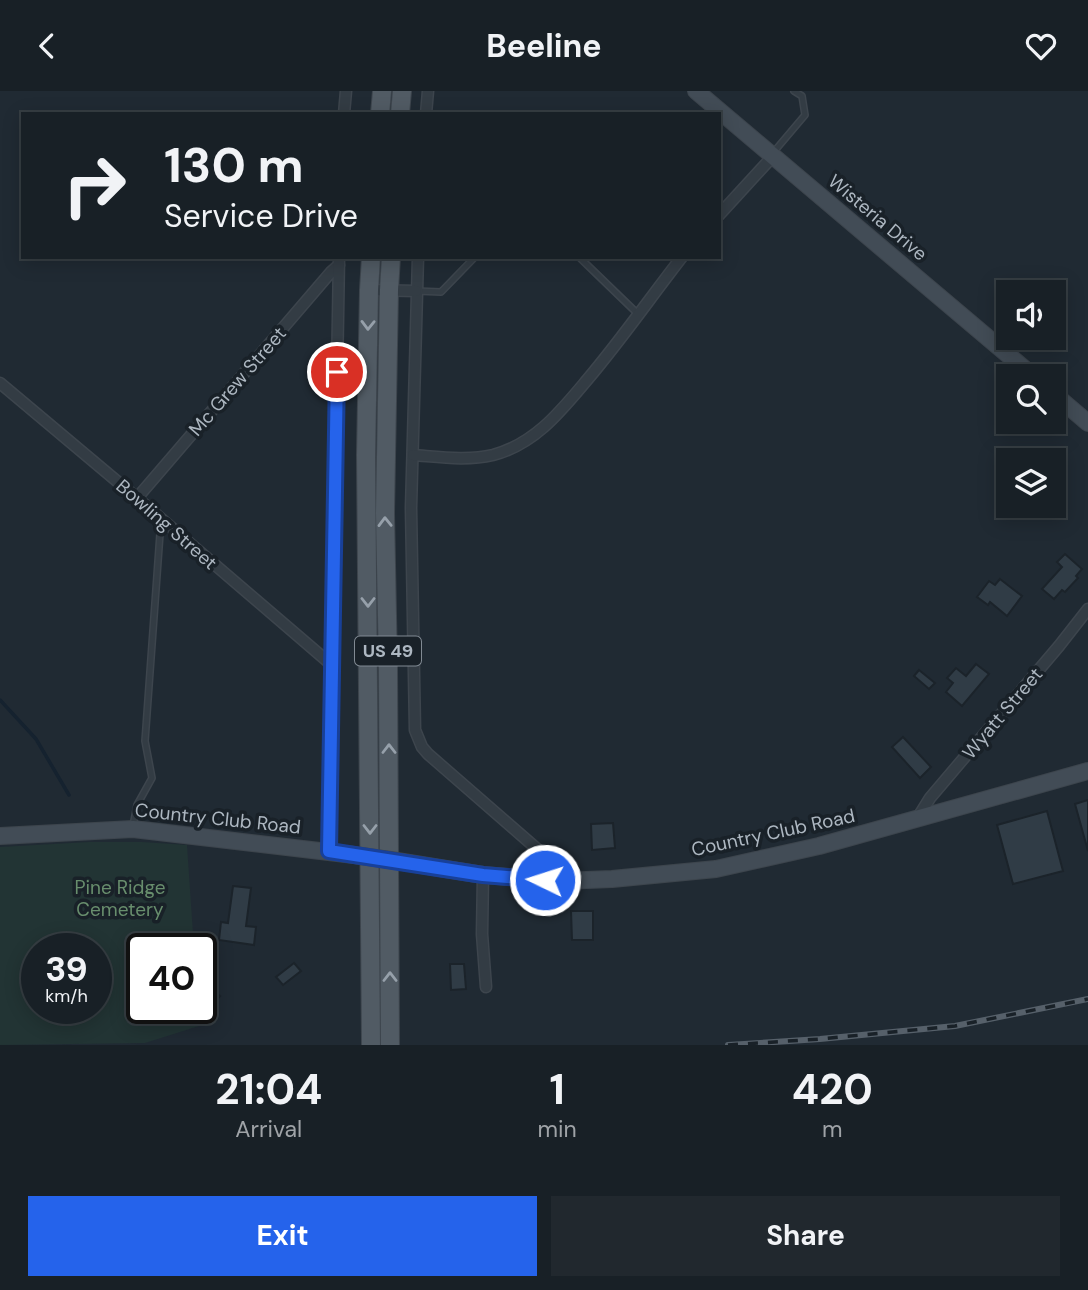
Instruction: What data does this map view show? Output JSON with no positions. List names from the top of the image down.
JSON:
{
  "streets": {
    "main road": ["US 49"],
    "street": [
      "Wisteria Drive",
      "Mc Grew Street",
      "Bowling Street",
      "Wyatt Street",
      "Country Club Road"
    ]
  },
  "crossings": [
    ["Mc Grew Street", "Bowling Street"],
    ["Wyatt Street", "Country Club Road"]
  ],
  "parks": ["Pine Ridge Cemetery"],
  "page": {
    "header": "Beeline",
    "turn": ["130 m", "Service Drive"],
    "speed": "39 km/h",
    "limit": "40",
    "eta": [
      "21:04",
      "Arrival",
      "1",
      "min",
      "420",
      "m"
    ],
    "buttons": ["Exit", "Share"]
  }
}
